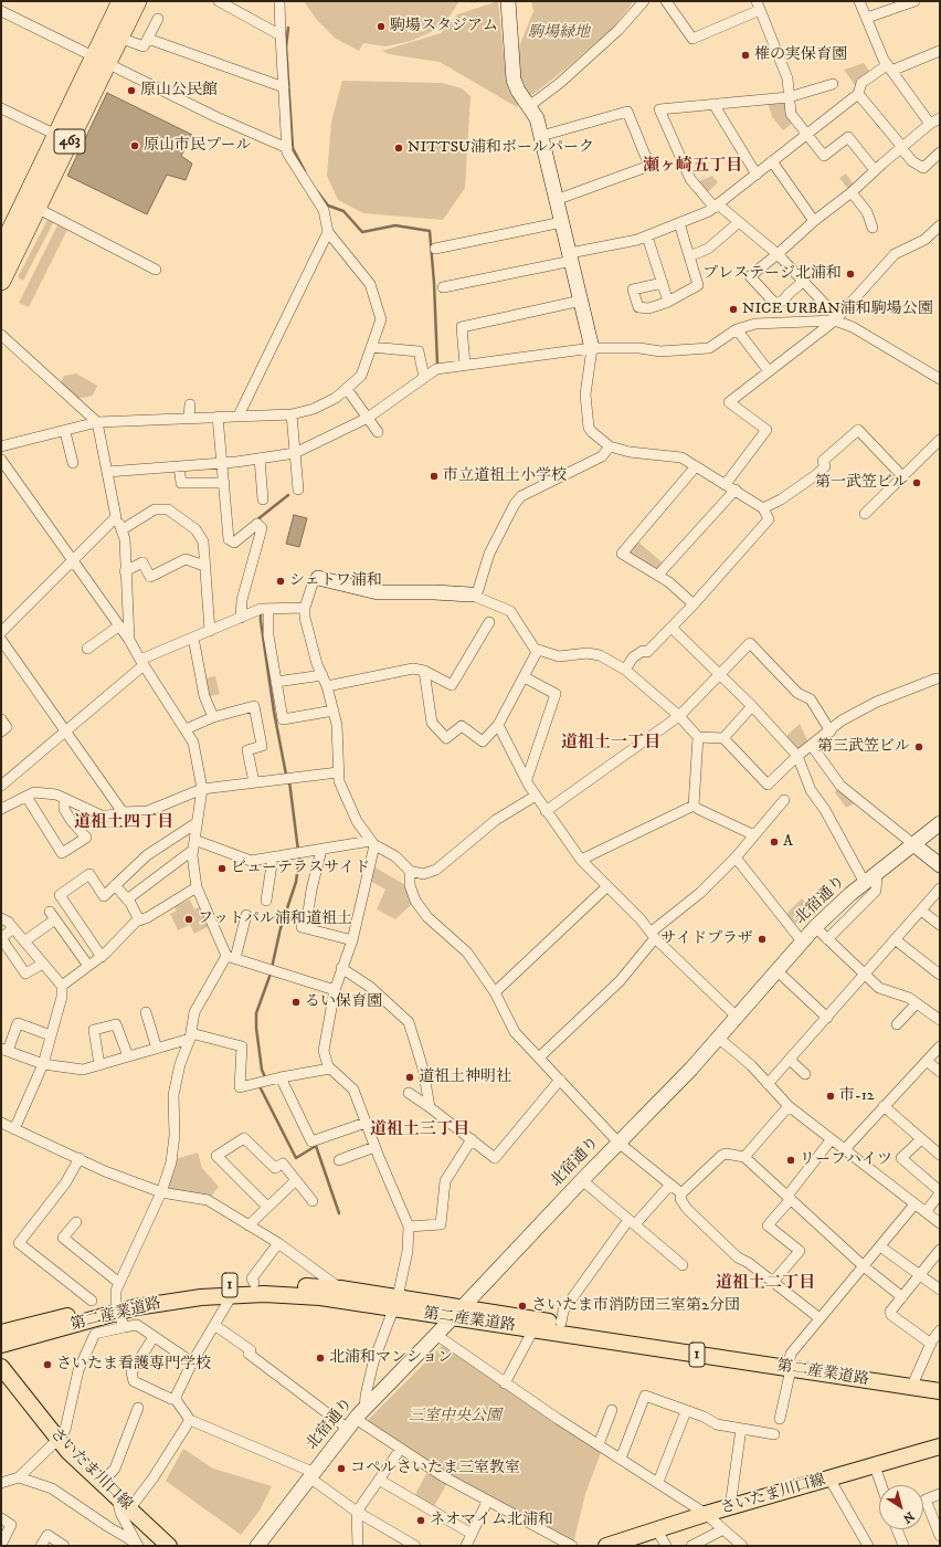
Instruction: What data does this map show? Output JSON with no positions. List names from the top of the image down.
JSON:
{
  "streets": {
    "highway": ["463"],
    "main road": ["1", "第二産業道路", "さいたま川口線"],
    "street": ["北宿通り"]
  },
  "crossings": [
    ["北宿通り", "第二産業道路"]
  ],
  "districts": [
    "瀬ヶ崎五丁目",
    "道祖土一丁目",
    "道祖土四丁目",
    "道祖土三丁目",
    "道祖土二丁目"
  ],
  "parks": ["駒場緑地", "三室中央公園"],
  "places": [
    "駒場スタジアム",
    "椎の実保育園",
    "原山公民館",
    "原山市民プール",
    "NITTSU浦和ボールパーク",
    "プレステージ北浦和",
    "NICE URBAN浦和駒場公園",
    "市立道祖土小学校",
    "第一武笠ビル",
    "シェトワ浦和",
    "第三武笠ビル",
    "A",
    "ビューテラスサイド",
    "フットパル浦和道祖土",
    "サイドプラザ",
    "るい保育園",
    "道祖土神明社",
    "市-12",
    "リーフハイツ",
    "さいたま市消防団三室第2分団",
    "北浦和マンション",
    "さいたま看護専門学校",
    "コペルさいたま三室教室",
    "ネオマイム北浦和"
  ],
  "north": "bottom right"
}
